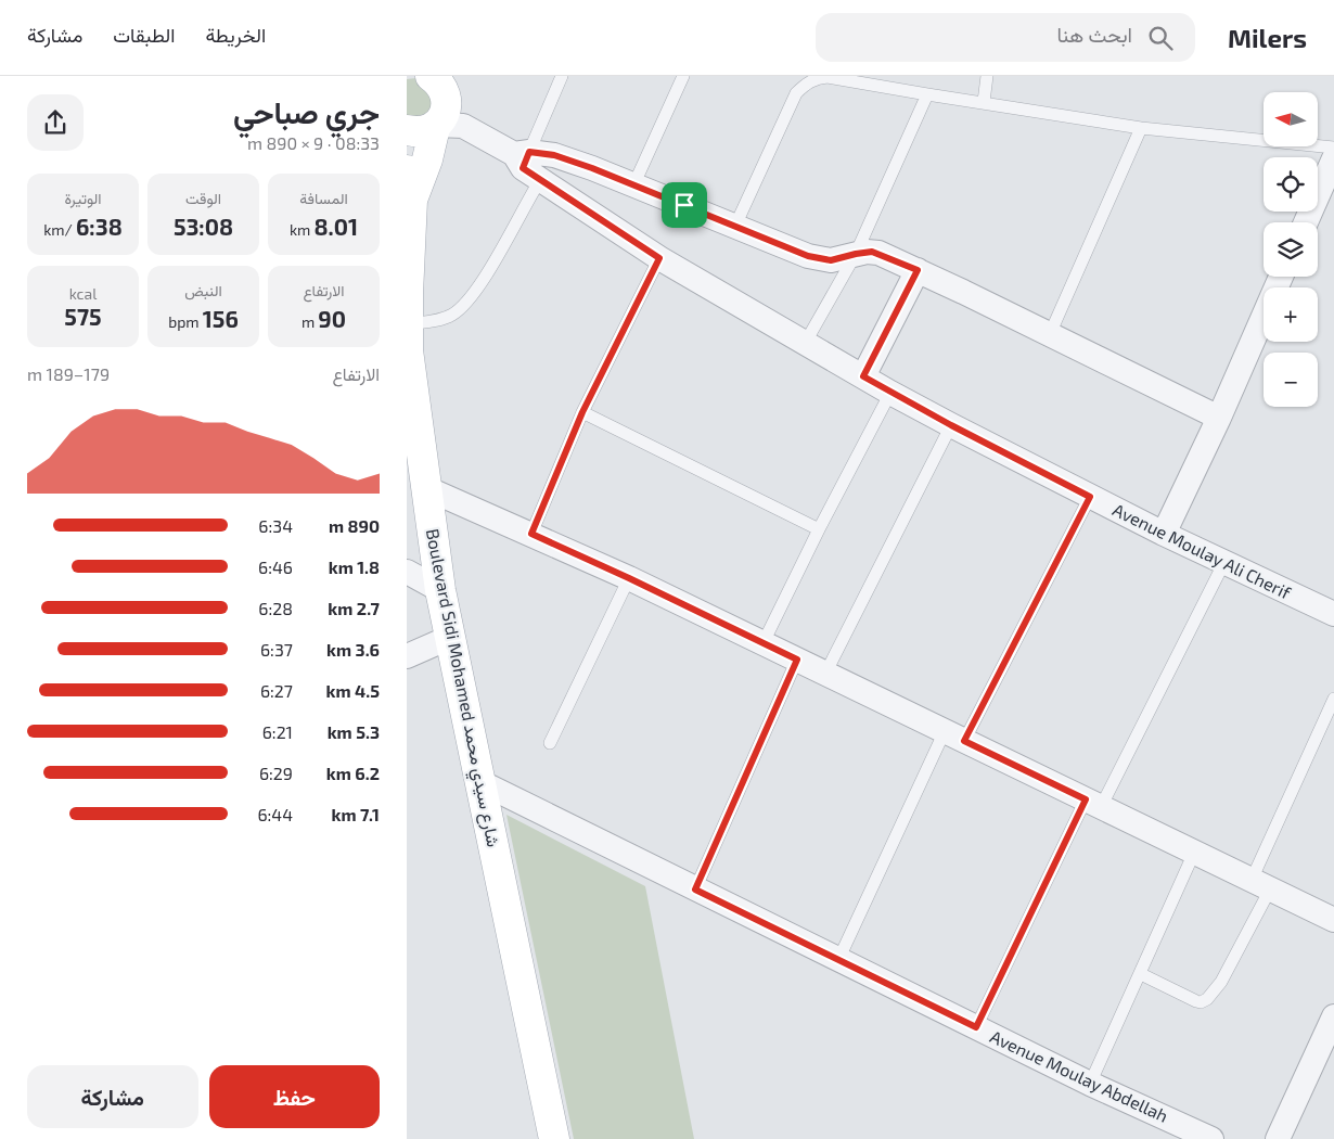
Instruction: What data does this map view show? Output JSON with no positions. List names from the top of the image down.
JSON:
{
  "streets": {
    "main road": ["Boulevard Sidi Mohamed شارع سيدي محمد"],
    "street": ["Avenue Moulay Ali Cherif", "Avenue Moulay Abdellah"]
  },
  "crossings": [
    ["Boulevard Sidi Mohamed شارع سيدي محمد", "Avenue Moulay Abdellah"]
  ],
  "north": "left",
  "page": {
    "header": "Milers",
    "search": "ابحث هنا",
    "nav": ["الخريطة", "الطبقات", "مشاركة"],
    "heading": ["جري صباحي", "08:33 · 9 × 890 m"],
    "map_buttons": ["+", "−"],
    "stats": [
      ["المسافة", "8.01 km"],
      ["الوقت", "53:08"],
      ["الوتيرة", "6:38 /km"],
      ["الارتفاع", "90 m"],
      ["النبض", "156 bpm"],
      ["kcal", "575"]
    ],
    "chart": ["الارتفاع", "179–189 m"],
    "list": [
      {
        "name": "890 m",
        "note": "6:34"
      },
      {
        "name": "1.8 km",
        "note": "6:46"
      },
      {
        "name": "2.7 km",
        "note": "6:28"
      },
      {
        "name": "3.6 km",
        "note": "6:37"
      },
      {
        "name": "4.5 km",
        "note": "6:27"
      },
      {
        "name": "5.3 km",
        "note": "6:21"
      },
      {
        "name": "6.2 km",
        "note": "6:29"
      },
      {
        "name": "7.1 km",
        "note": "6:44"
      }
    ],
    "buttons": ["حفظ", "مشاركة"]
  }
}
